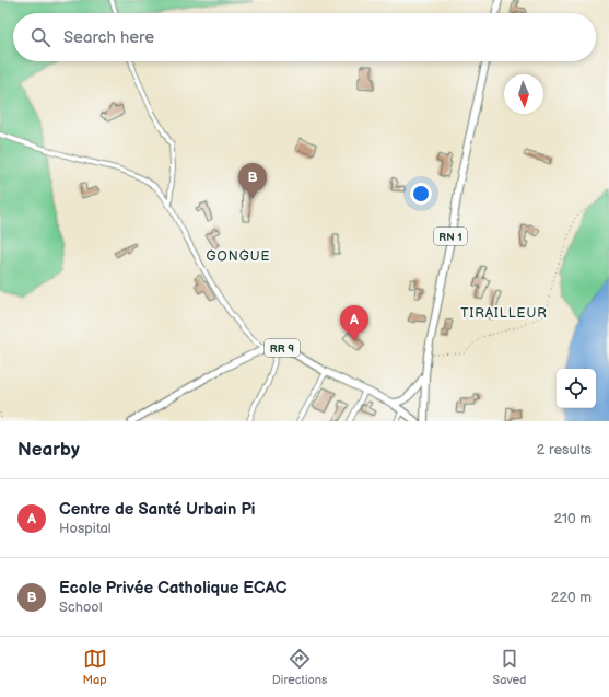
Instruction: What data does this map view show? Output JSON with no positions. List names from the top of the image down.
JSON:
{
  "streets": {
    "main road": ["RN 1", "RR 9"]
  },
  "districts": ["GONGUE", "TIRAILLEUR"],
  "north": "bottom",
  "page": {
    "search": "Search here",
    "pins": ["B", "A"],
    "heading": ["Nearby", "2 results"],
    "list": [
      {
        "mark": "A",
        "name": "Centre de Santé Urbain Pi",
        "note": "Hospital",
        "value": "210 m"
      },
      {
        "mark": "B",
        "name": "Ecole Privée Catholique ECAC",
        "note": "School",
        "value": "220 m"
      }
    ],
    "nav": ["Map", "Directions", "Saved"]
  }
}
